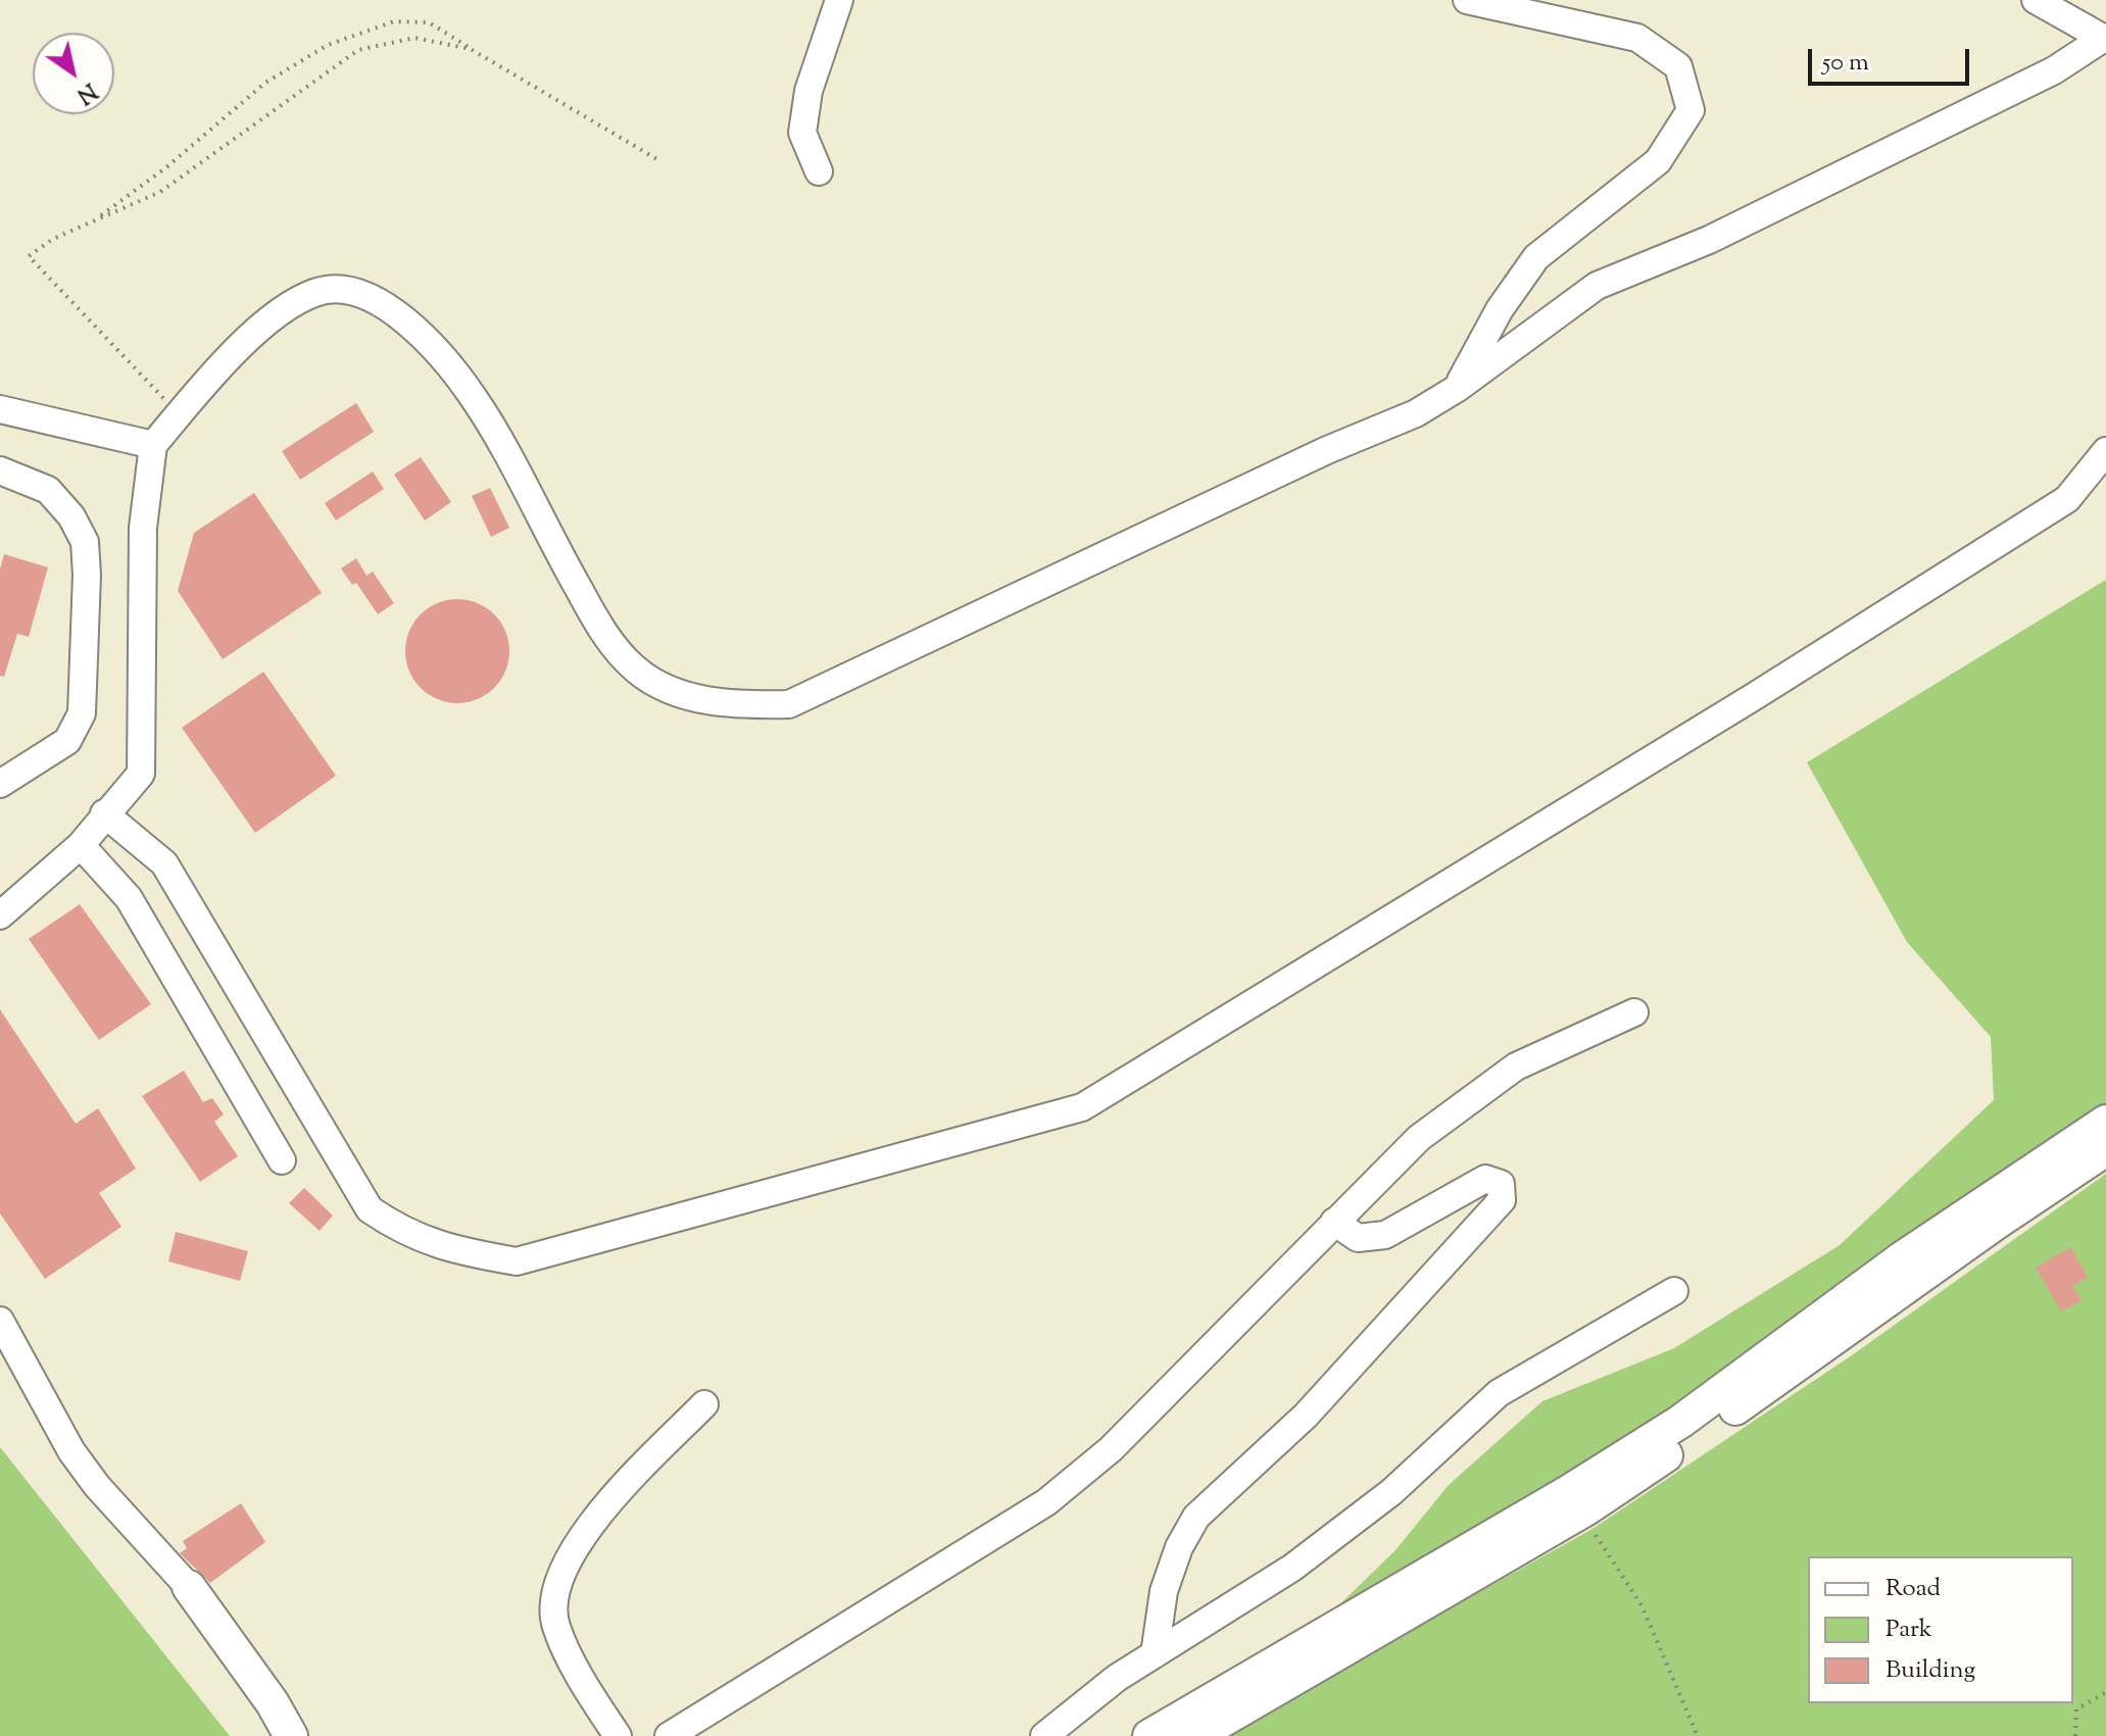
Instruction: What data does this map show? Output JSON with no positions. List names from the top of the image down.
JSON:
{
  "legend": ["Road", "Park", "Building"],
  "scale_bar": "50 m",
  "north": "bottom right"
}
